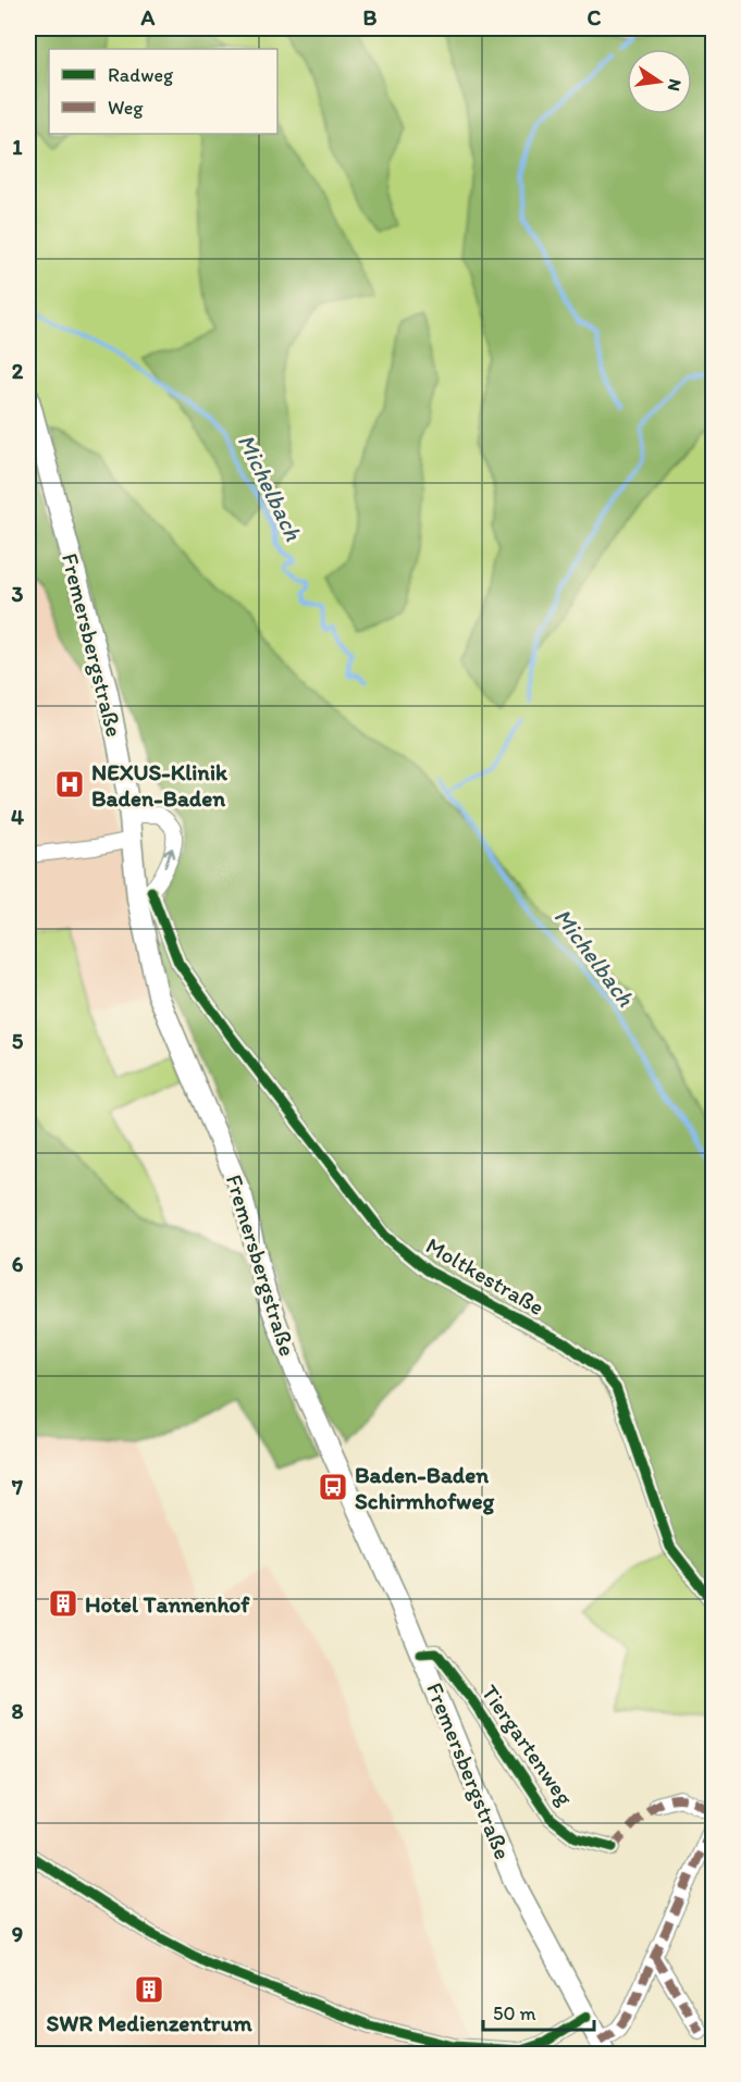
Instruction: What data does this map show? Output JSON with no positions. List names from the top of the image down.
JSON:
{
  "streets": {
    "main road": ["Fremersbergstraße"],
    "street": ["Moltkestraße", "Tiergartenweg"]
  },
  "crossings": [
    ["Fremersbergstraße", "Moltkestraße"],
    ["Fremersbergstraße", "Tiergartenweg"]
  ],
  "water": ["Michelbach"],
  "places": {
    "hospital": ["NEXUS-Klinik Baden-Baden"],
    "bus stop": ["Baden-Baden Schirmhofweg"],
    "building": ["Hotel Tannenhof", "SWR Medienzentrum"]
  },
  "legend": ["Radweg", "Weg"],
  "scale_bar": "50 m",
  "north": "right",
  "grid": {
    "columns": ["A", "B", "C"],
    "rows": [
      "1",
      "2",
      "3",
      "4",
      "5",
      "6",
      "7",
      "8",
      "9"
    ]
  }
}
